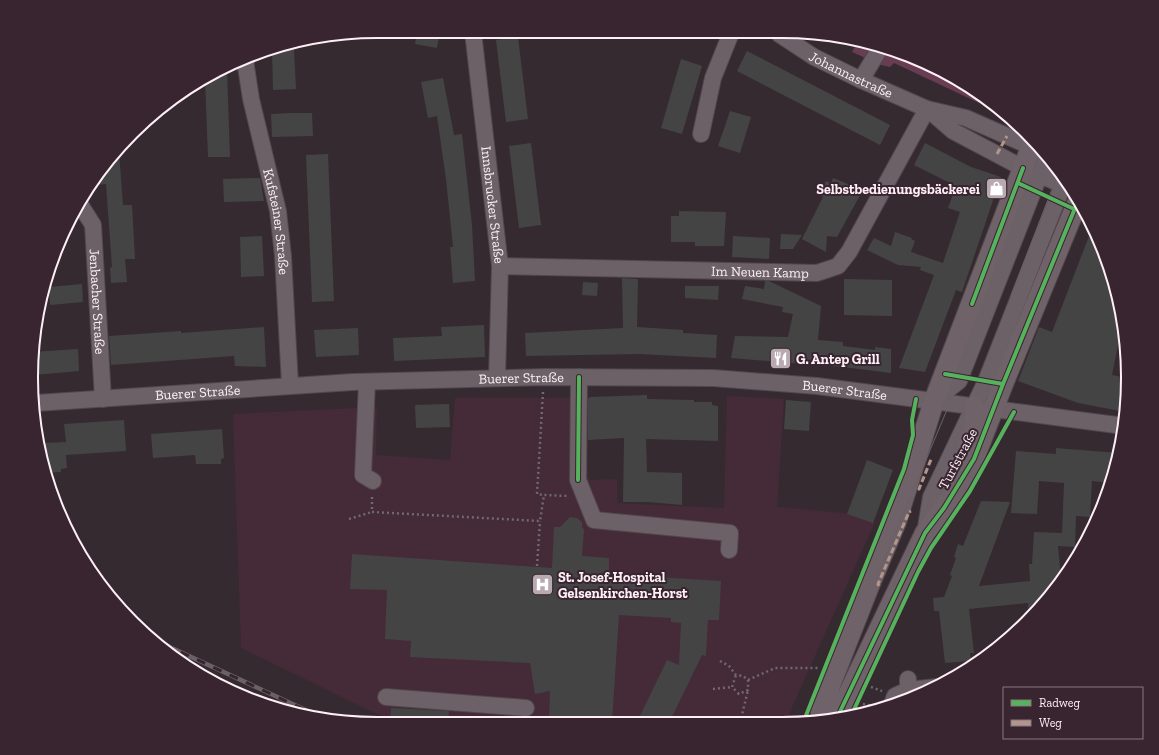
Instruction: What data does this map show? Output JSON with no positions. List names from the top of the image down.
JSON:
{
  "streets": {
    "main road": ["Turfstraße"],
    "street": [
      "Johannastraße",
      "Innsbrucker Straße",
      "Kufsteiner Straße",
      "Im Neuen Kamp",
      "Jenbacher Straße",
      "Buerer Straße"
    ]
  },
  "crossings": [
    ["Johannastraße", "Im Neuen Kamp"],
    ["Johannastraße", "Turfstraße"],
    ["Innsbrucker Straße", "Im Neuen Kamp"],
    ["Innsbrucker Straße", "Buerer Straße"],
    ["Kufsteiner Straße", "Buerer Straße"],
    ["Jenbacher Straße", "Buerer Straße"],
    ["Buerer Straße", "Turfstraße"]
  ],
  "places": {
    "shop": ["Selbstbedienungsbäckerei"],
    "restaurant": ["G. Antep Grill"],
    "hospital": ["St. Josef-Hospital Gelsenkirchen-Horst"]
  },
  "legend": ["Radweg", "Weg"]
}
